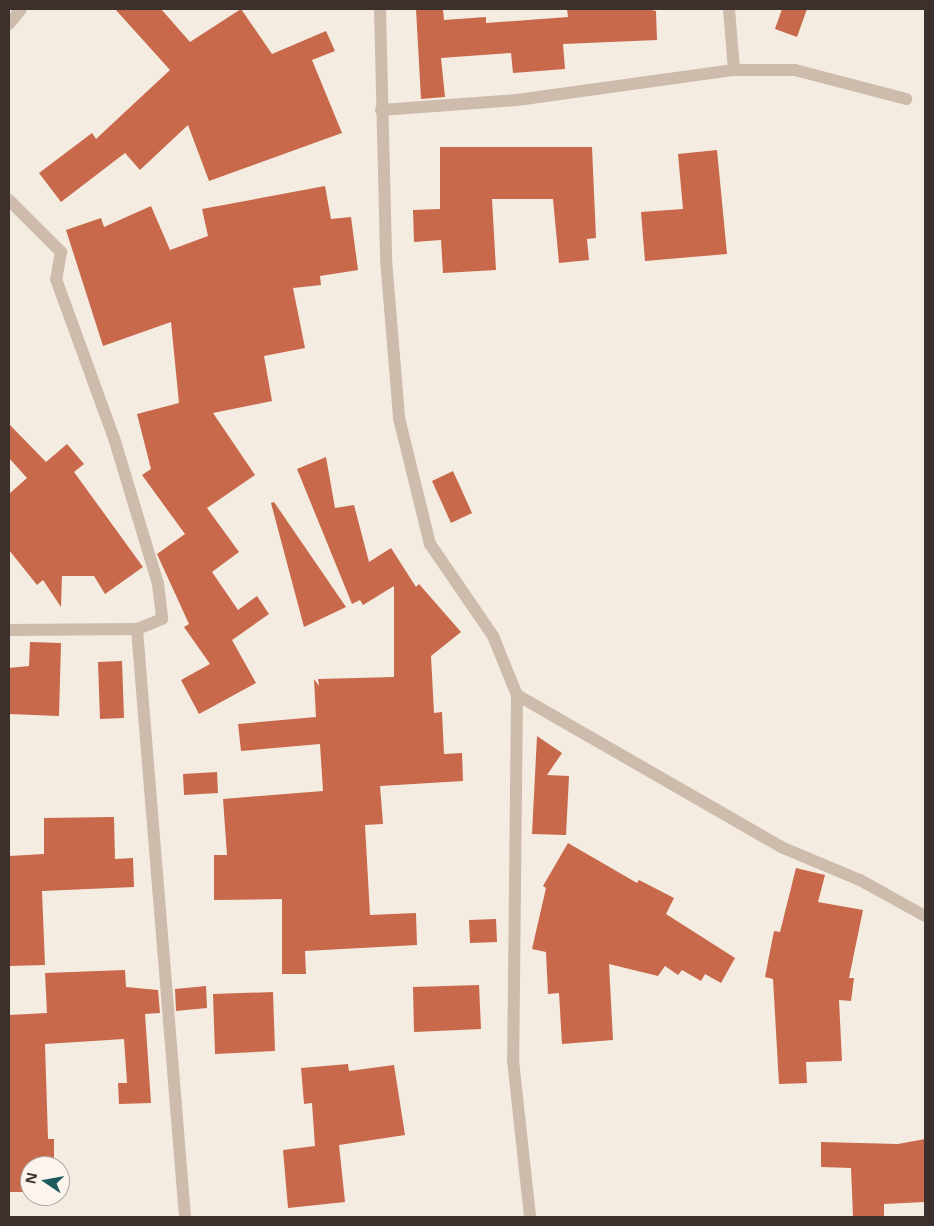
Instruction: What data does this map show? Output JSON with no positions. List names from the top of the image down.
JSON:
{
  "north": "left"
}
